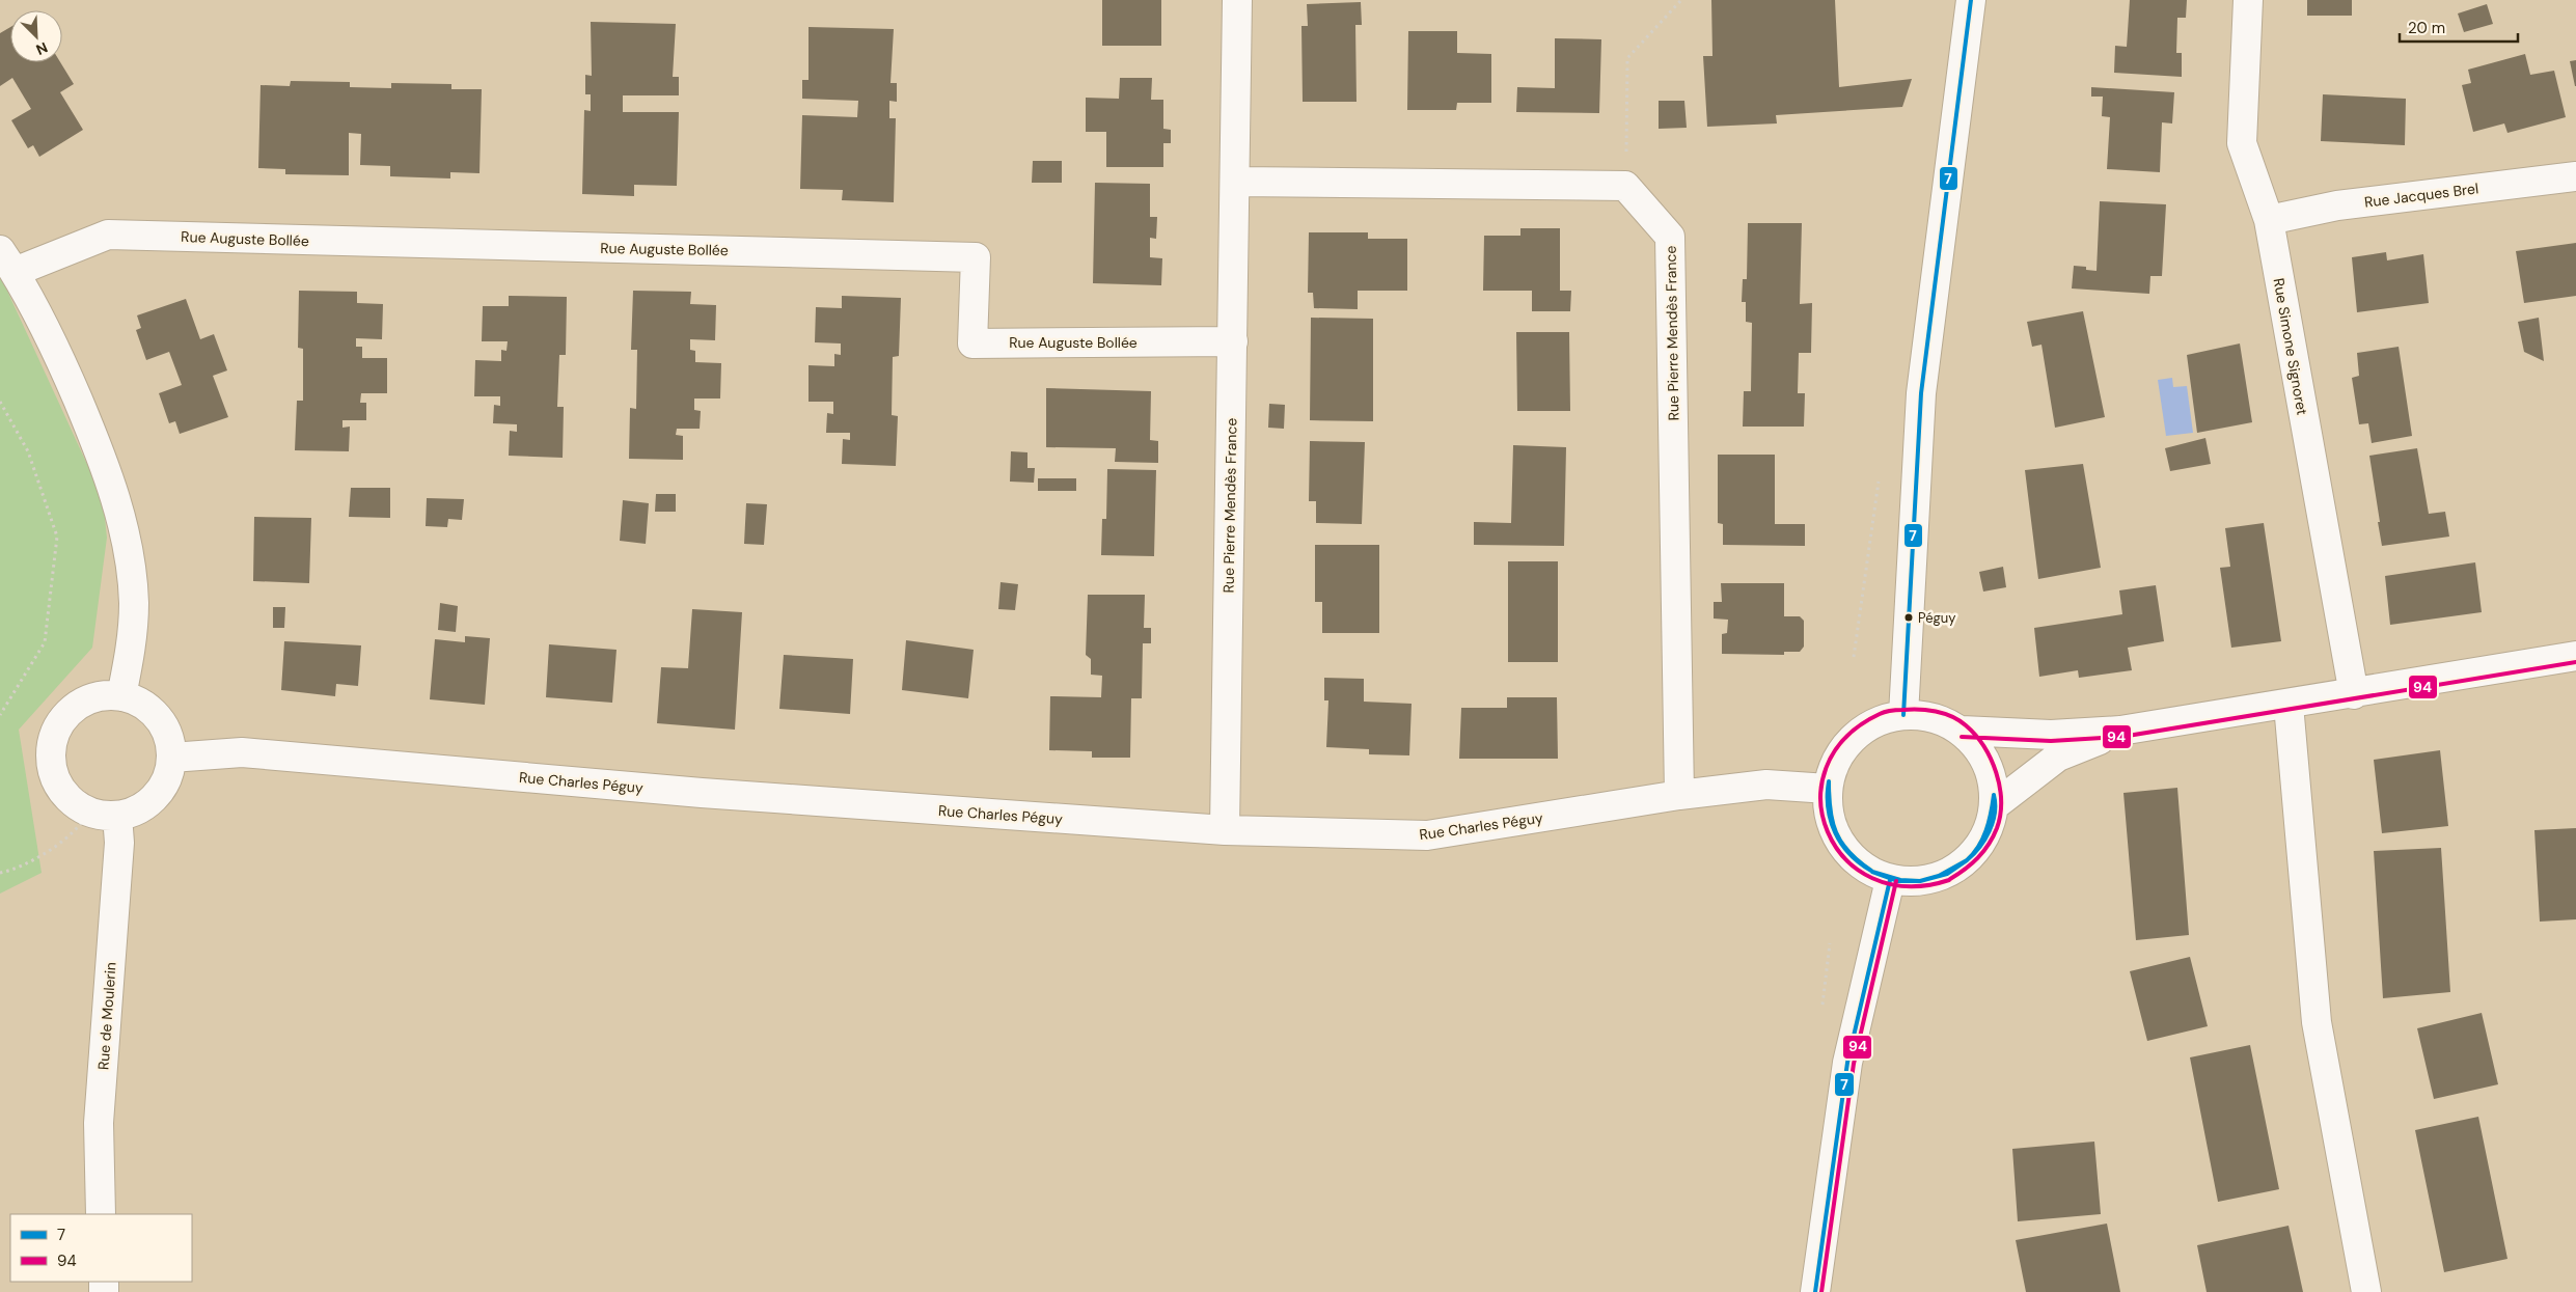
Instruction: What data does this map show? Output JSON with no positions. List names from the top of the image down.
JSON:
{
  "streets": {
    "street": [
      "Rue Jacques Brel",
      "Rue Auguste Bollée",
      "Rue Pierre Mendès France",
      "Rue Simone Signoret",
      "Rue Charles Péguy",
      "Rue de Moulerin"
    ]
  },
  "crossings": [
    ["Rue Jacques Brel", "Rue Simone Signoret"],
    ["Rue Auguste Bollée", "Rue Pierre Mendès France"],
    ["Rue Pierre Mendès France", "Rue Charles Péguy"],
    ["Rue Charles Péguy", "Rue de Moulerin"]
  ],
  "places": ["Péguy"],
  "lines": ["transit line 7", "transit line 94"],
  "legend": ["7", "94"],
  "scale_bar": "20 m",
  "north": "bottom right"
}
